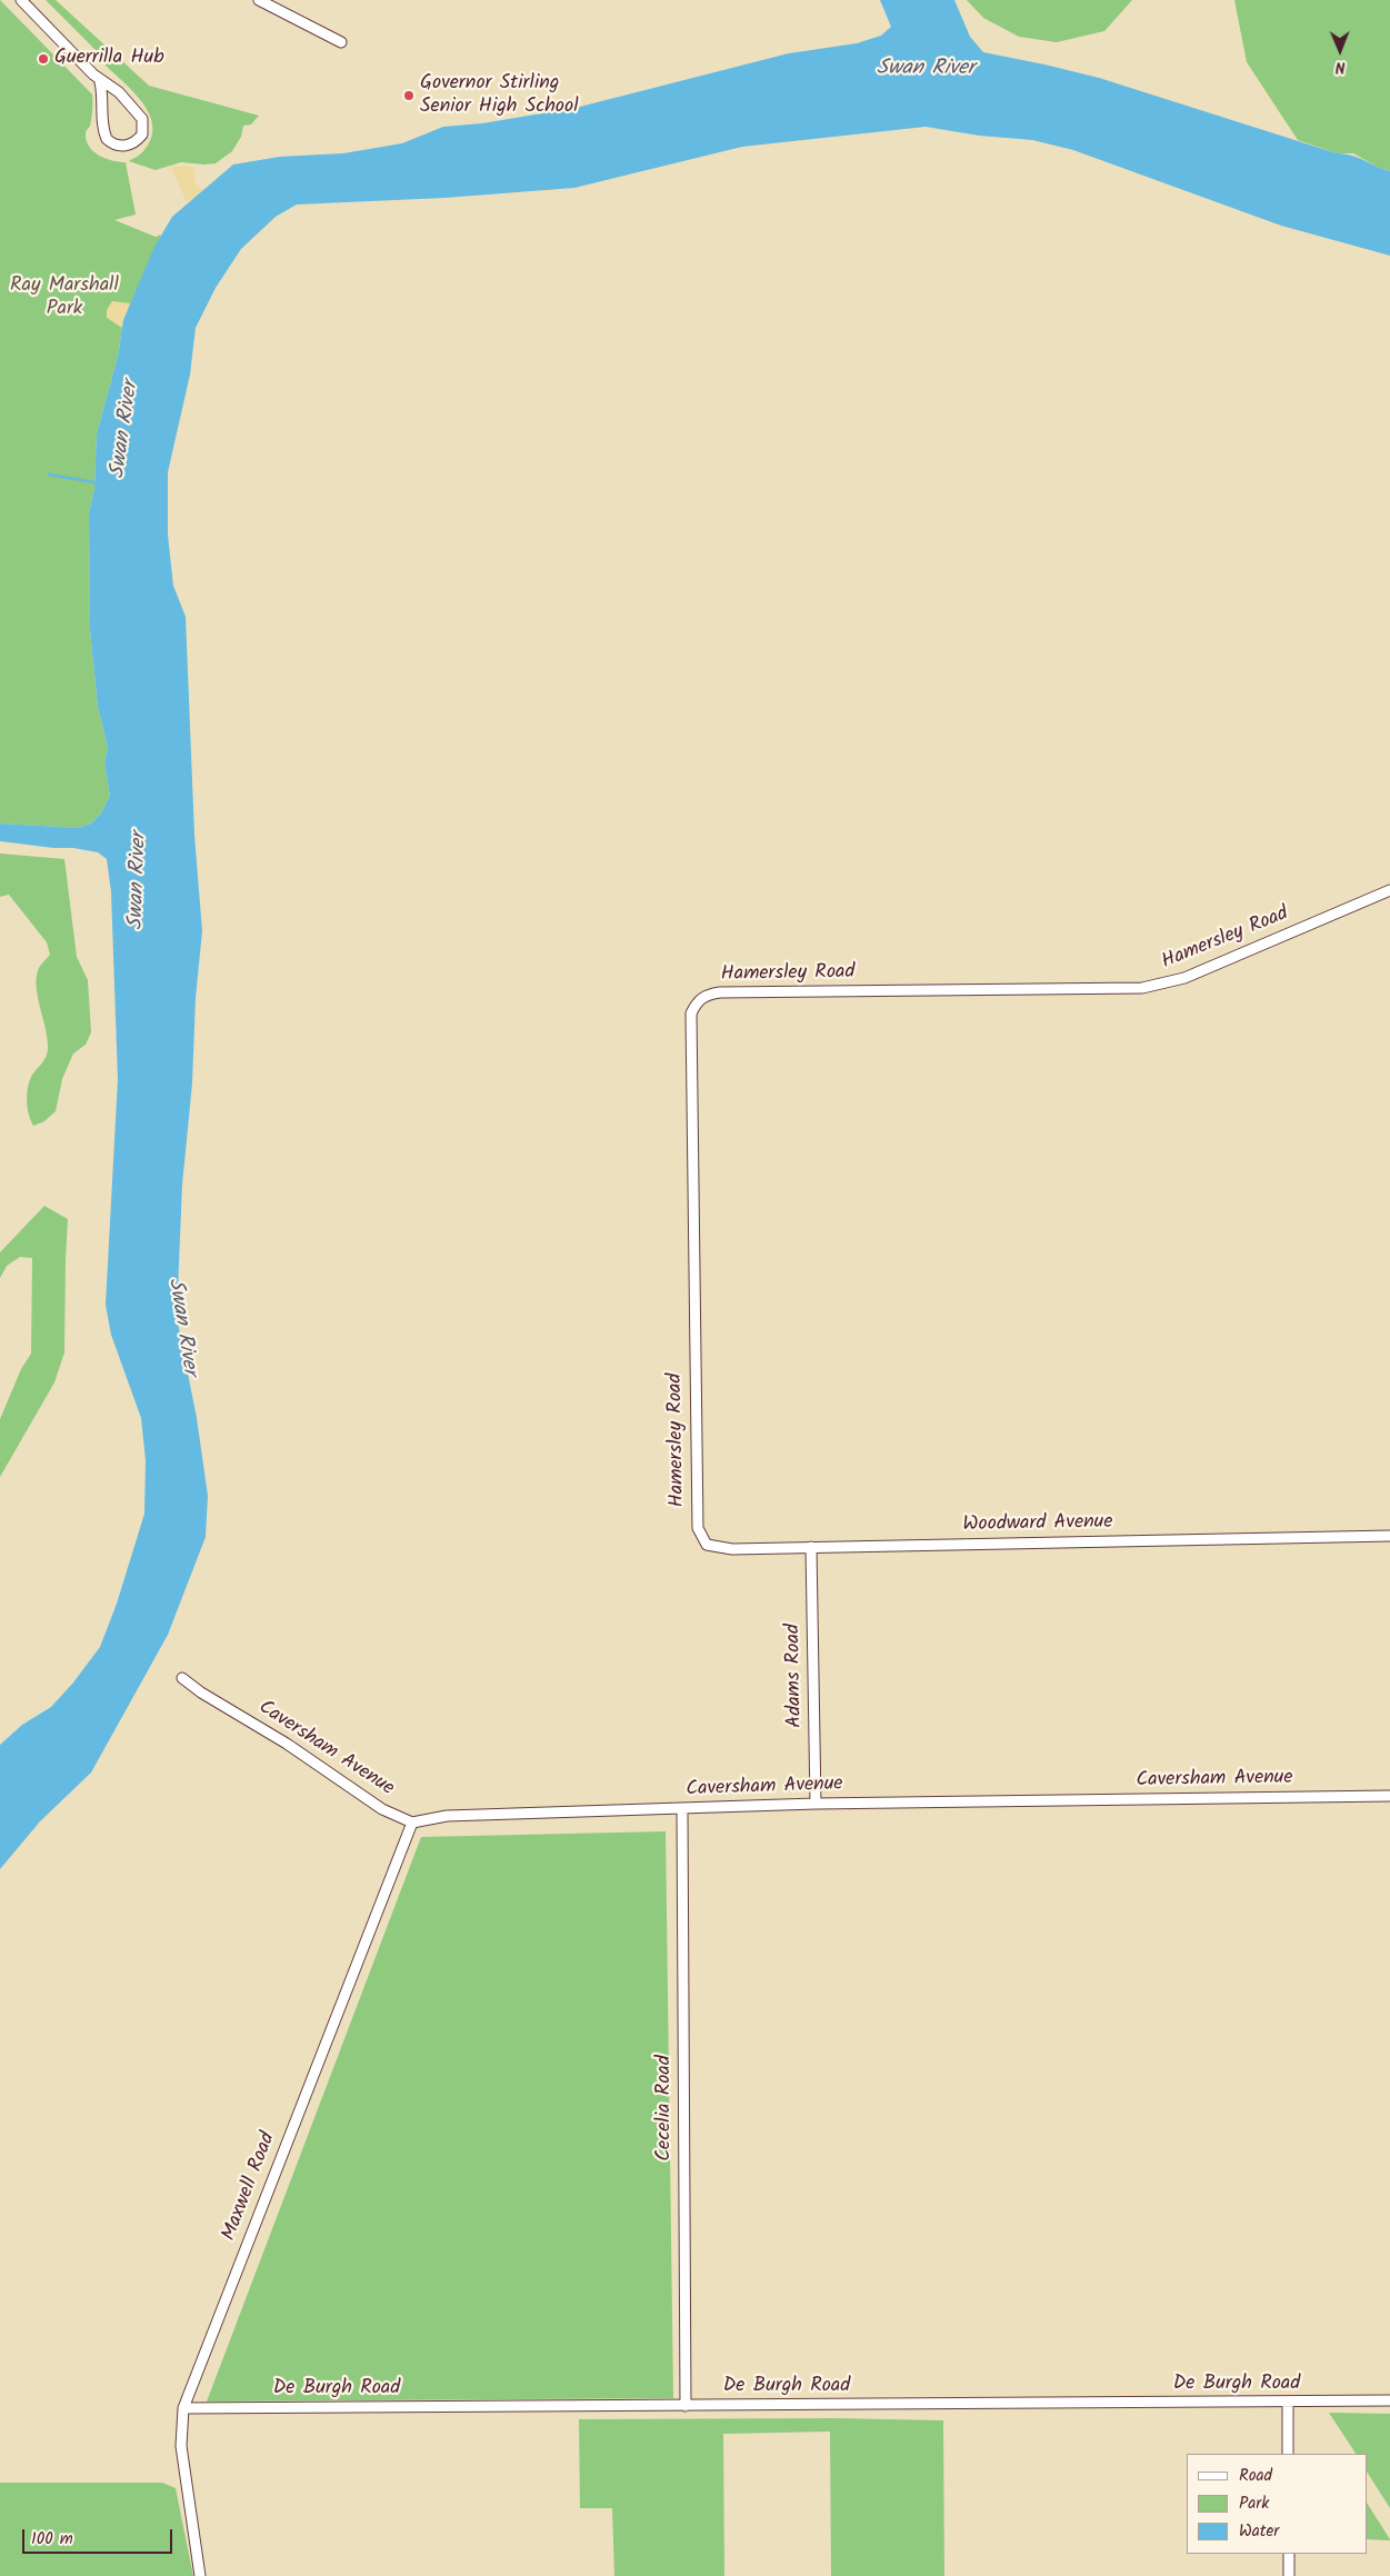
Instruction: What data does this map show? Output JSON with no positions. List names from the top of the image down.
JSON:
{
  "streets": {
    "street": [
      "Hamersley Road",
      "Woodward Avenue",
      "Adams Road",
      "Caversham Avenue",
      "Cecelia Road",
      "Maxwell Road",
      "De Burgh Road"
    ]
  },
  "crossings": [
    ["Hamersley Road", "Woodward Avenue"],
    ["Woodward Avenue", "Adams Road"],
    ["Adams Road", "Caversham Avenue"],
    ["Caversham Avenue", "Cecelia Road"],
    ["Caversham Avenue", "Maxwell Road"],
    ["Cecelia Road", "De Burgh Road"],
    ["Maxwell Road", "De Burgh Road"]
  ],
  "water": ["Swan River"],
  "parks": ["Ray Marshall Park"],
  "places": ["Guerrilla Hub", "Governor Stirling Senior High School"],
  "legend": ["Road", "Park", "Water"],
  "scale_bar": "100 m",
  "north": "bottom"
}
